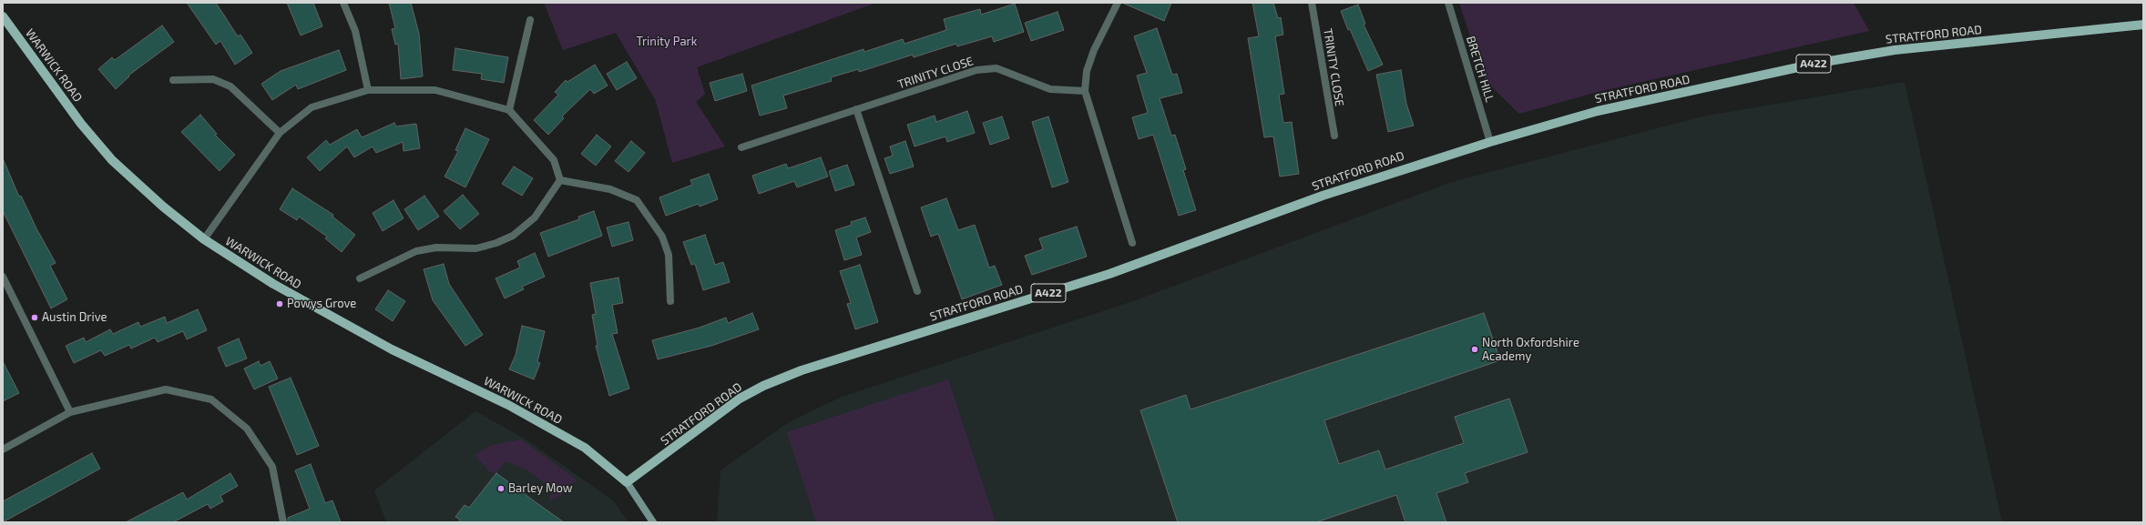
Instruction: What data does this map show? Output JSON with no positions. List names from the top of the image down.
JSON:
{
  "streets": {
    "main road": ["STRATFORD ROAD", "A422", "WARWICK ROAD"],
    "street": ["TRINITY CLOSE", "BRETCH HILL"]
  },
  "crossings": [
    ["STRATFORD ROAD", "WARWICK ROAD"],
    ["STRATFORD ROAD", "BRETCH HILL"]
  ],
  "parks": ["Trinity Park"],
  "places": [
    "Powys Grove",
    "Austin Drive",
    "North Oxfordshire Academy",
    "Barley Mow"
  ]
}
